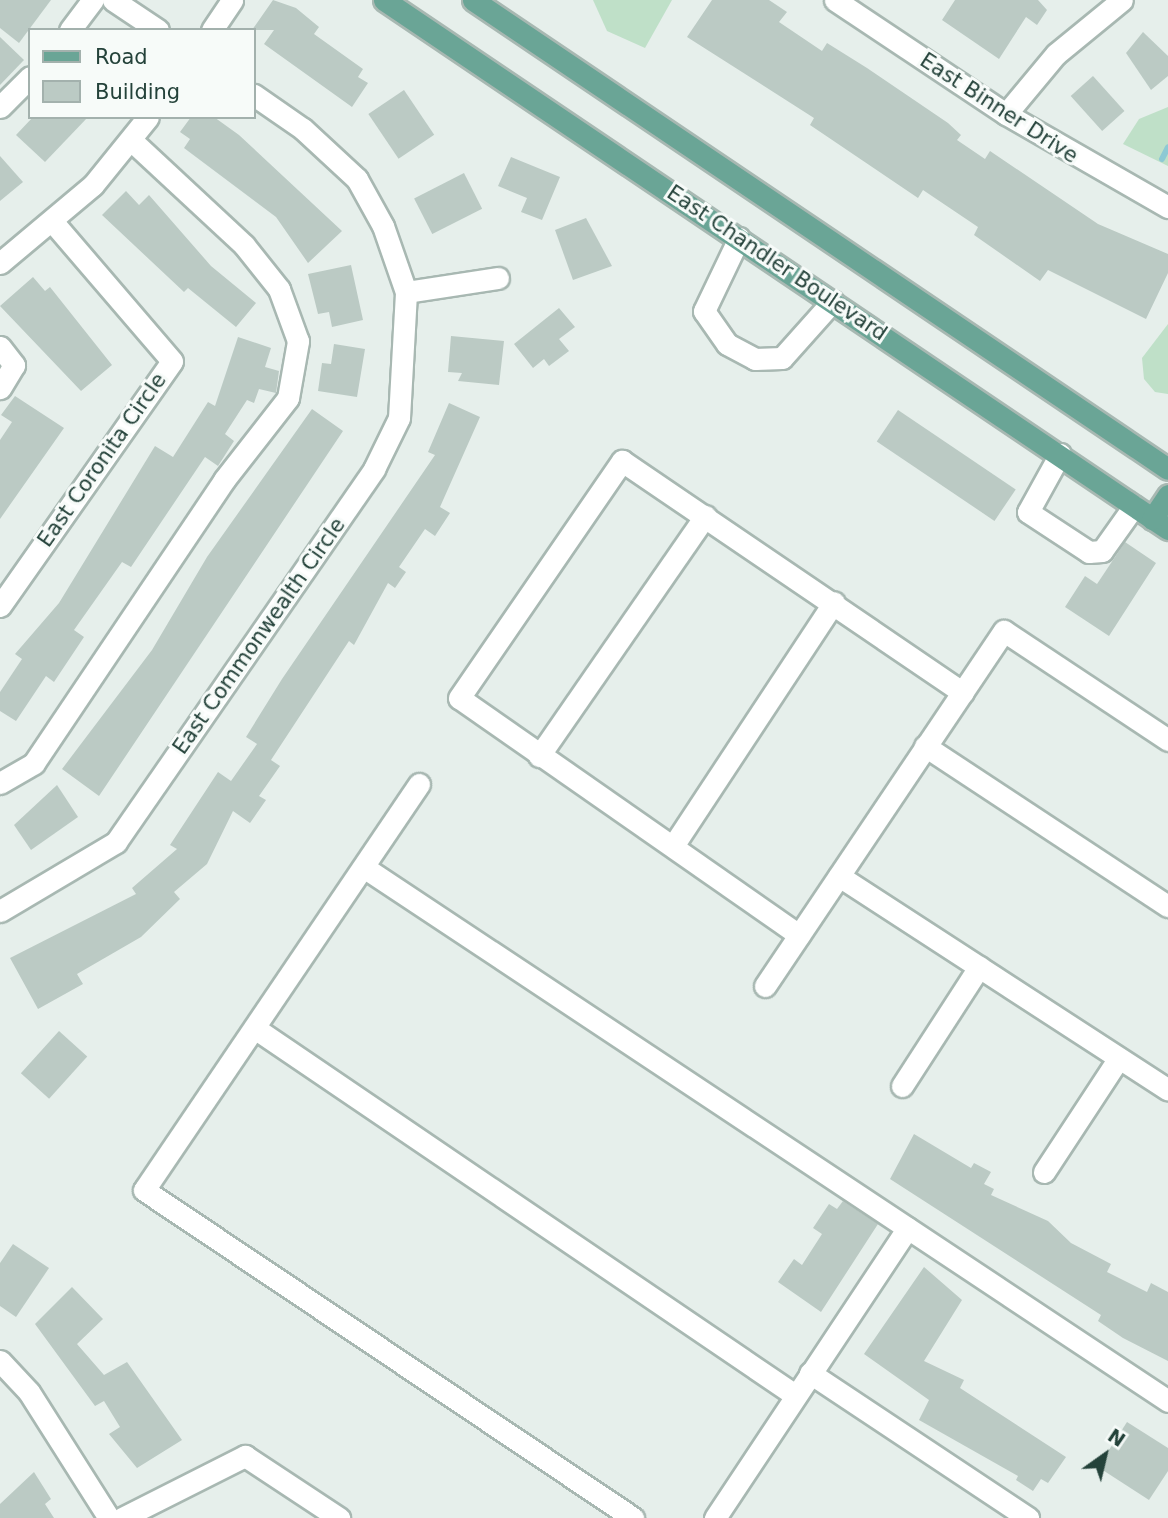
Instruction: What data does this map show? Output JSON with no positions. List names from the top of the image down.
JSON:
{
  "streets": {
    "main road": ["East Chandler Boulevard"],
    "street": ["East Binner Drive", "East Coronita Circle", "East Commonwealth Circle"]
  },
  "legend": ["Road", "Building"],
  "north": "top right"
}
